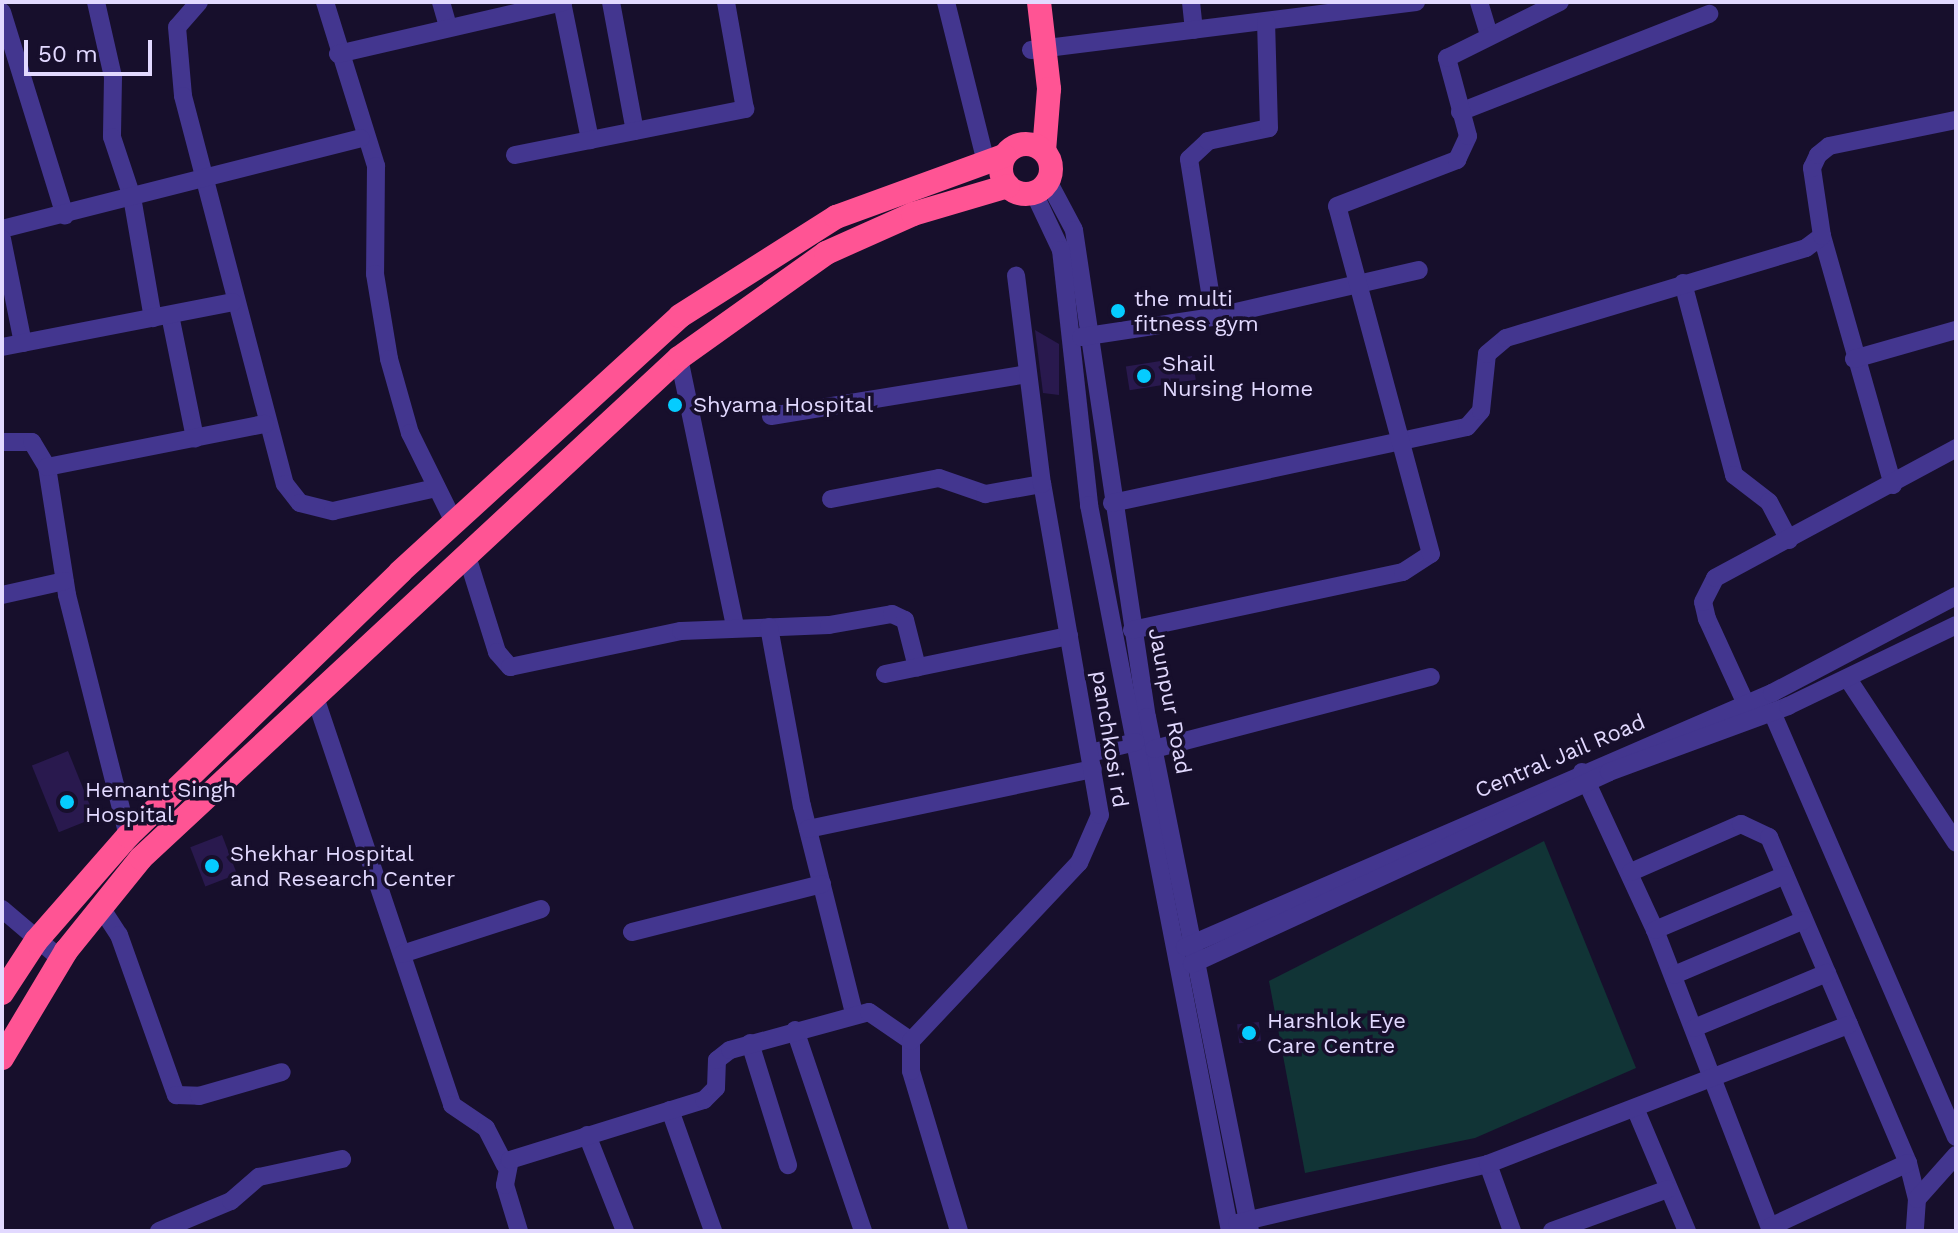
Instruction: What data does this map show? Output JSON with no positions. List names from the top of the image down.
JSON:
{
  "streets": {
    "street": ["Jaunpur Road", "panchkosi rd", "Central Jail Road"]
  },
  "crossings": [
    ["Jaunpur Road", "Central Jail Road"]
  ],
  "places": [
    "the multi fitness gym",
    "Shail Nursing Home",
    "Shyama Hospital",
    "Hemant Singh Hospital",
    "Shekhar Hospital and Research Center",
    "Harshlok Eye Care Centre"
  ],
  "scale_bar": "50 m"
}
